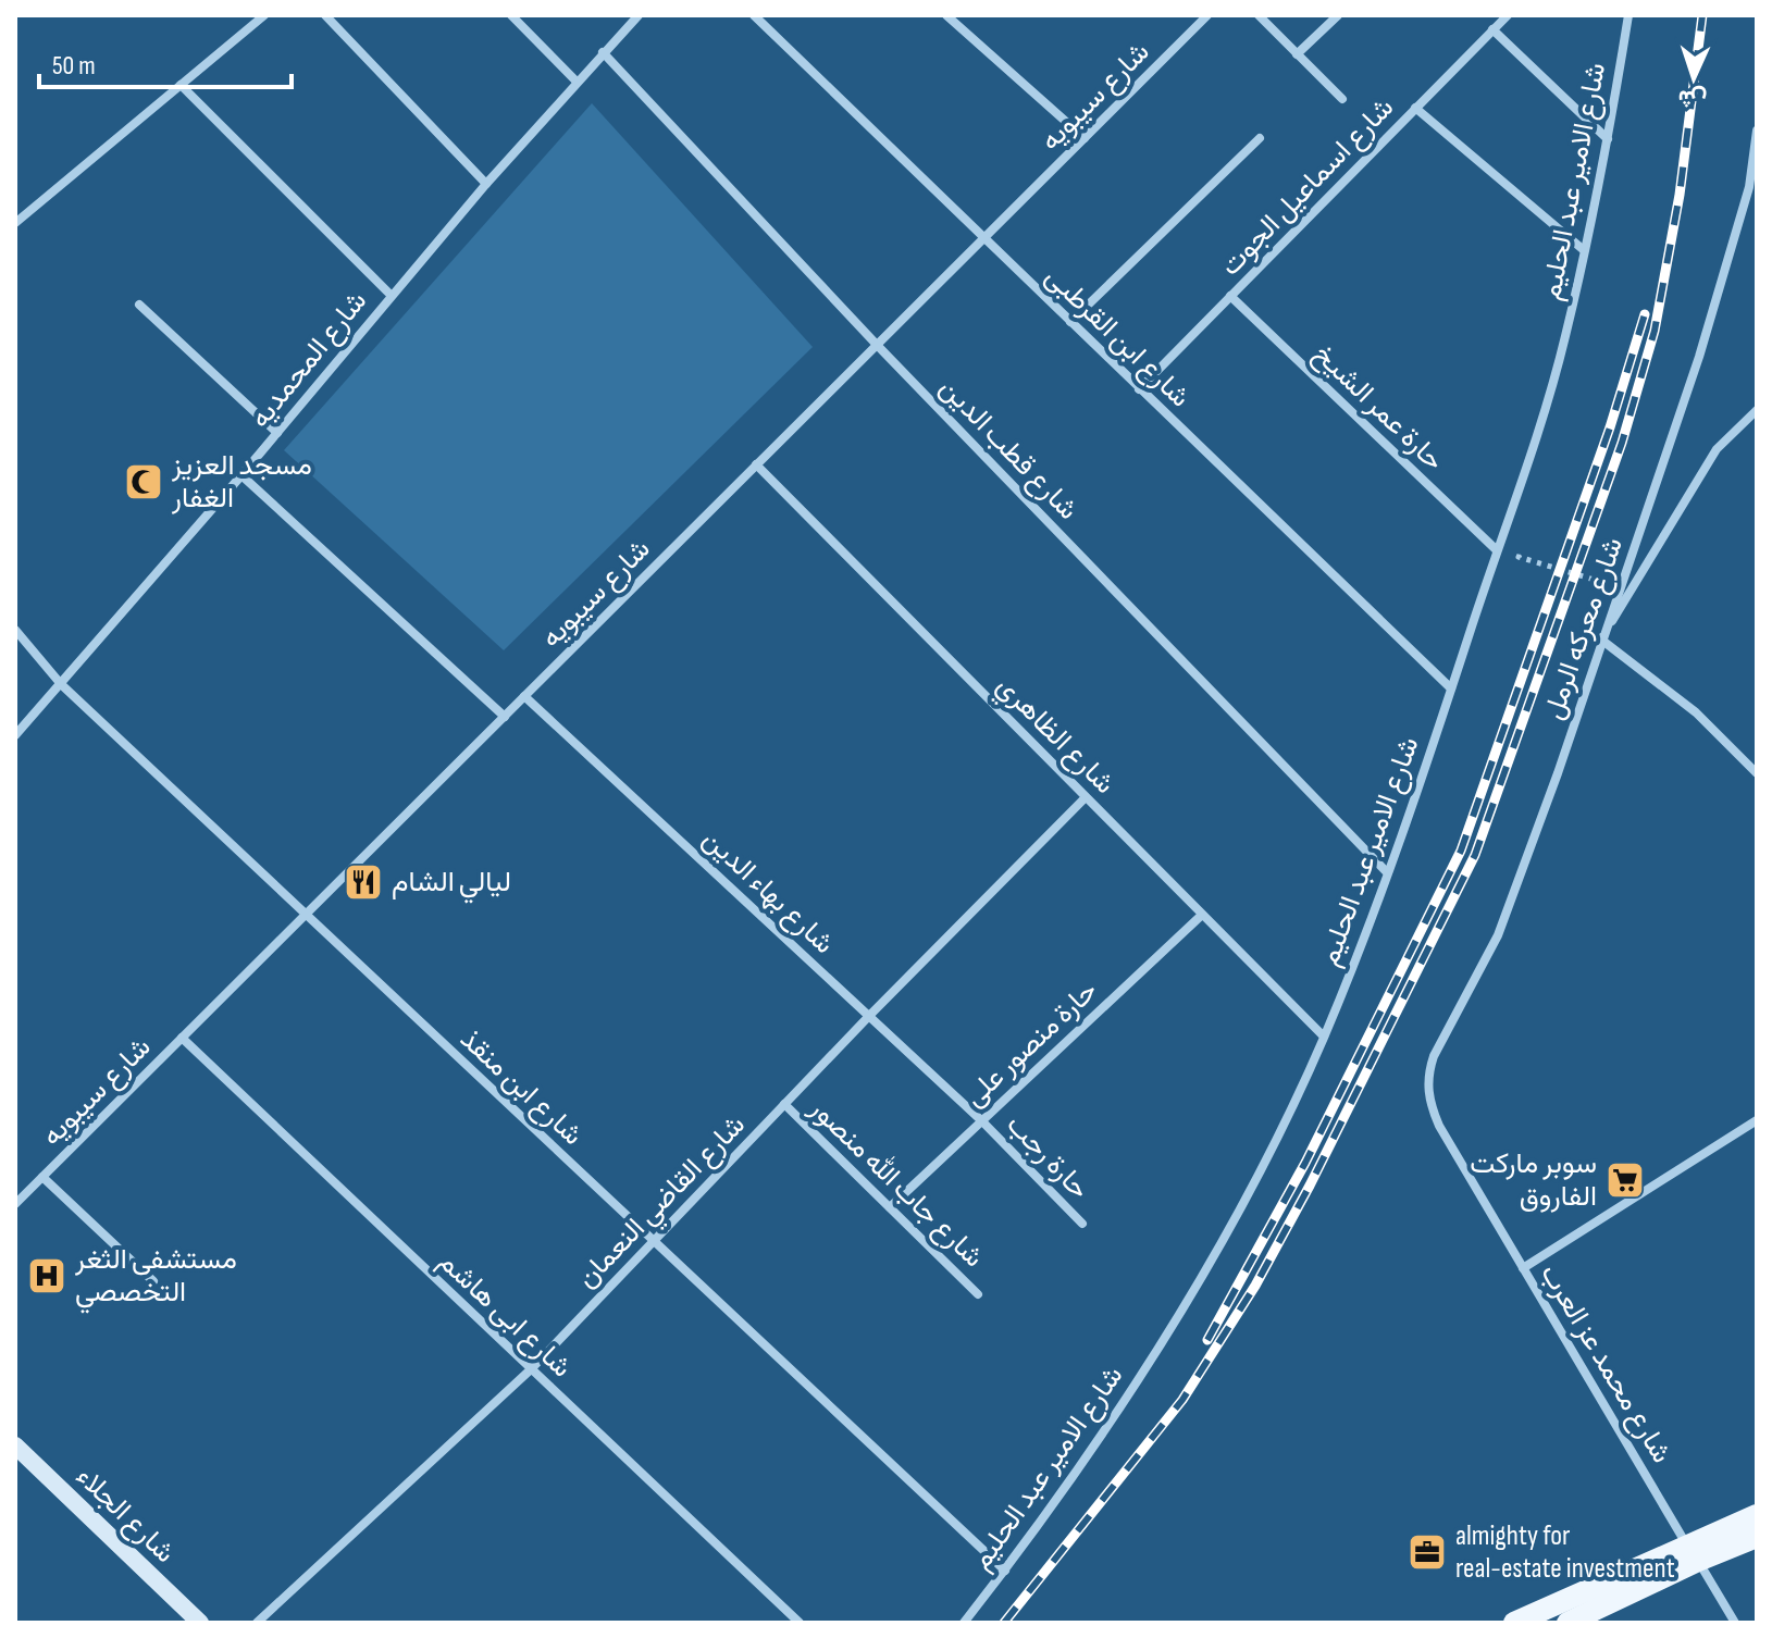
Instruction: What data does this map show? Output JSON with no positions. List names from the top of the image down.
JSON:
{
  "streets": {
    "main road": ["شارع الجلاء"],
    "street": [
      "شارع سيبويه",
      "شارع الامير عبد الحليم",
      "شارع اسماعيل الجوت",
      "شارع ابن القرطبى",
      "شارع المحمديه",
      "حارة عمر الشيخ",
      "شارع قطب الدين",
      "شارع معركه الرمل",
      "شارع الظاهري",
      "شارع بهاء الدين",
      "حارة منصور على",
      "شارع ابن منقذ",
      "حارة رجب",
      "شارع جاب الله منصور",
      "شارع القاضي النعمان",
      "شارع ابى هاشم",
      "شارع محمد عز العرب"
    ]
  },
  "crossings": [
    ["شارع سيبويه", "شارع ابن القرطبى"],
    ["شارع سيبويه", "شارع قطب الدين"],
    ["شارع سيبويه", "شارع الظاهري"],
    ["شارع سيبويه", "شارع بهاء الدين"],
    ["شارع سيبويه", "شارع ابن منقذ"],
    ["شارع سيبويه", "شارع ابى هاشم"],
    ["شارع الامير عبد الحليم", "شارع ابن القرطبى"],
    ["شارع الامير عبد الحليم", "حارة عمر الشيخ"],
    ["شارع الامير عبد الحليم", "شارع قطب الدين"],
    ["شارع الامير عبد الحليم", "شارع الظاهري"],
    ["شارع الامير عبد الحليم", "شارع ابن منقذ"],
    ["شارع اسماعيل الجوت", "شارع ابن القرطبى"],
    ["شارع اسماعيل الجوت", "حارة عمر الشيخ"],
    ["شارع المحمديه", "شارع قطب الدين"],
    ["شارع المحمديه", "شارع ابن منقذ"],
    ["شارع معركه الرمل", "شارع محمد عز العرب"],
    ["شارع الظاهري", "حارة منصور على"],
    ["شارع الظاهري", "شارع القاضي النعمان"],
    ["شارع بهاء الدين", "حارة منصور على"],
    ["شارع بهاء الدين", "حارة رجب"],
    ["شارع بهاء الدين", "شارع القاضي النعمان"],
    ["حارة منصور على", "حارة رجب"],
    ["حارة منصور على", "شارع جاب الله منصور"],
    ["شارع ابن منقذ", "شارع القاضي النعمان"],
    ["شارع جاب الله منصور", "شارع القاضي النعمان"],
    ["شارع القاضي النعمان", "شارع ابى هاشم"]
  ],
  "places": {
    "mosque": ["مسجد العزيز الغفار"],
    "restaurant": ["ليالي الشام"],
    "supermarket": ["سوبر ماركت الفاروق"],
    "hospital": ["مستشفى الثغر التخصصي"],
    "office": ["almighty for real-estate investment"]
  },
  "scale_bar": "50 m",
  "north": "bottom"
}
